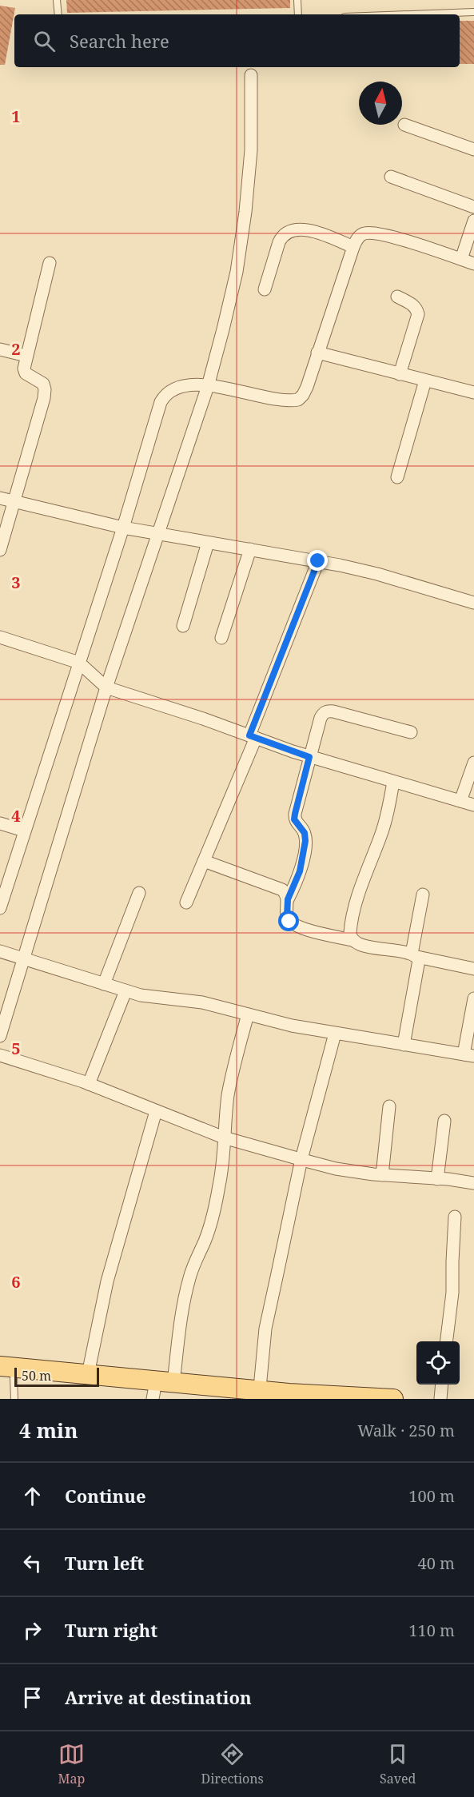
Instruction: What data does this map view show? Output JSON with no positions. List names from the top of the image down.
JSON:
{
  "scale_bar": "50 m",
  "north": "top",
  "page": {
    "search": "Search here",
    "scale": "50 m",
    "heading": ["4 min", "Walk · 250 m"],
    "list": [
      ["Continue", "100 m"],
      ["Turn left", "40 m"],
      ["Turn right", "110 m"],
      "Arrive at destination"
    ],
    "nav": ["Map", "Directions", "Saved"]
  },
  "grid": {
    "rows": [
      "1",
      "2",
      "3",
      "4",
      "5",
      "6"
    ]
  }
}
